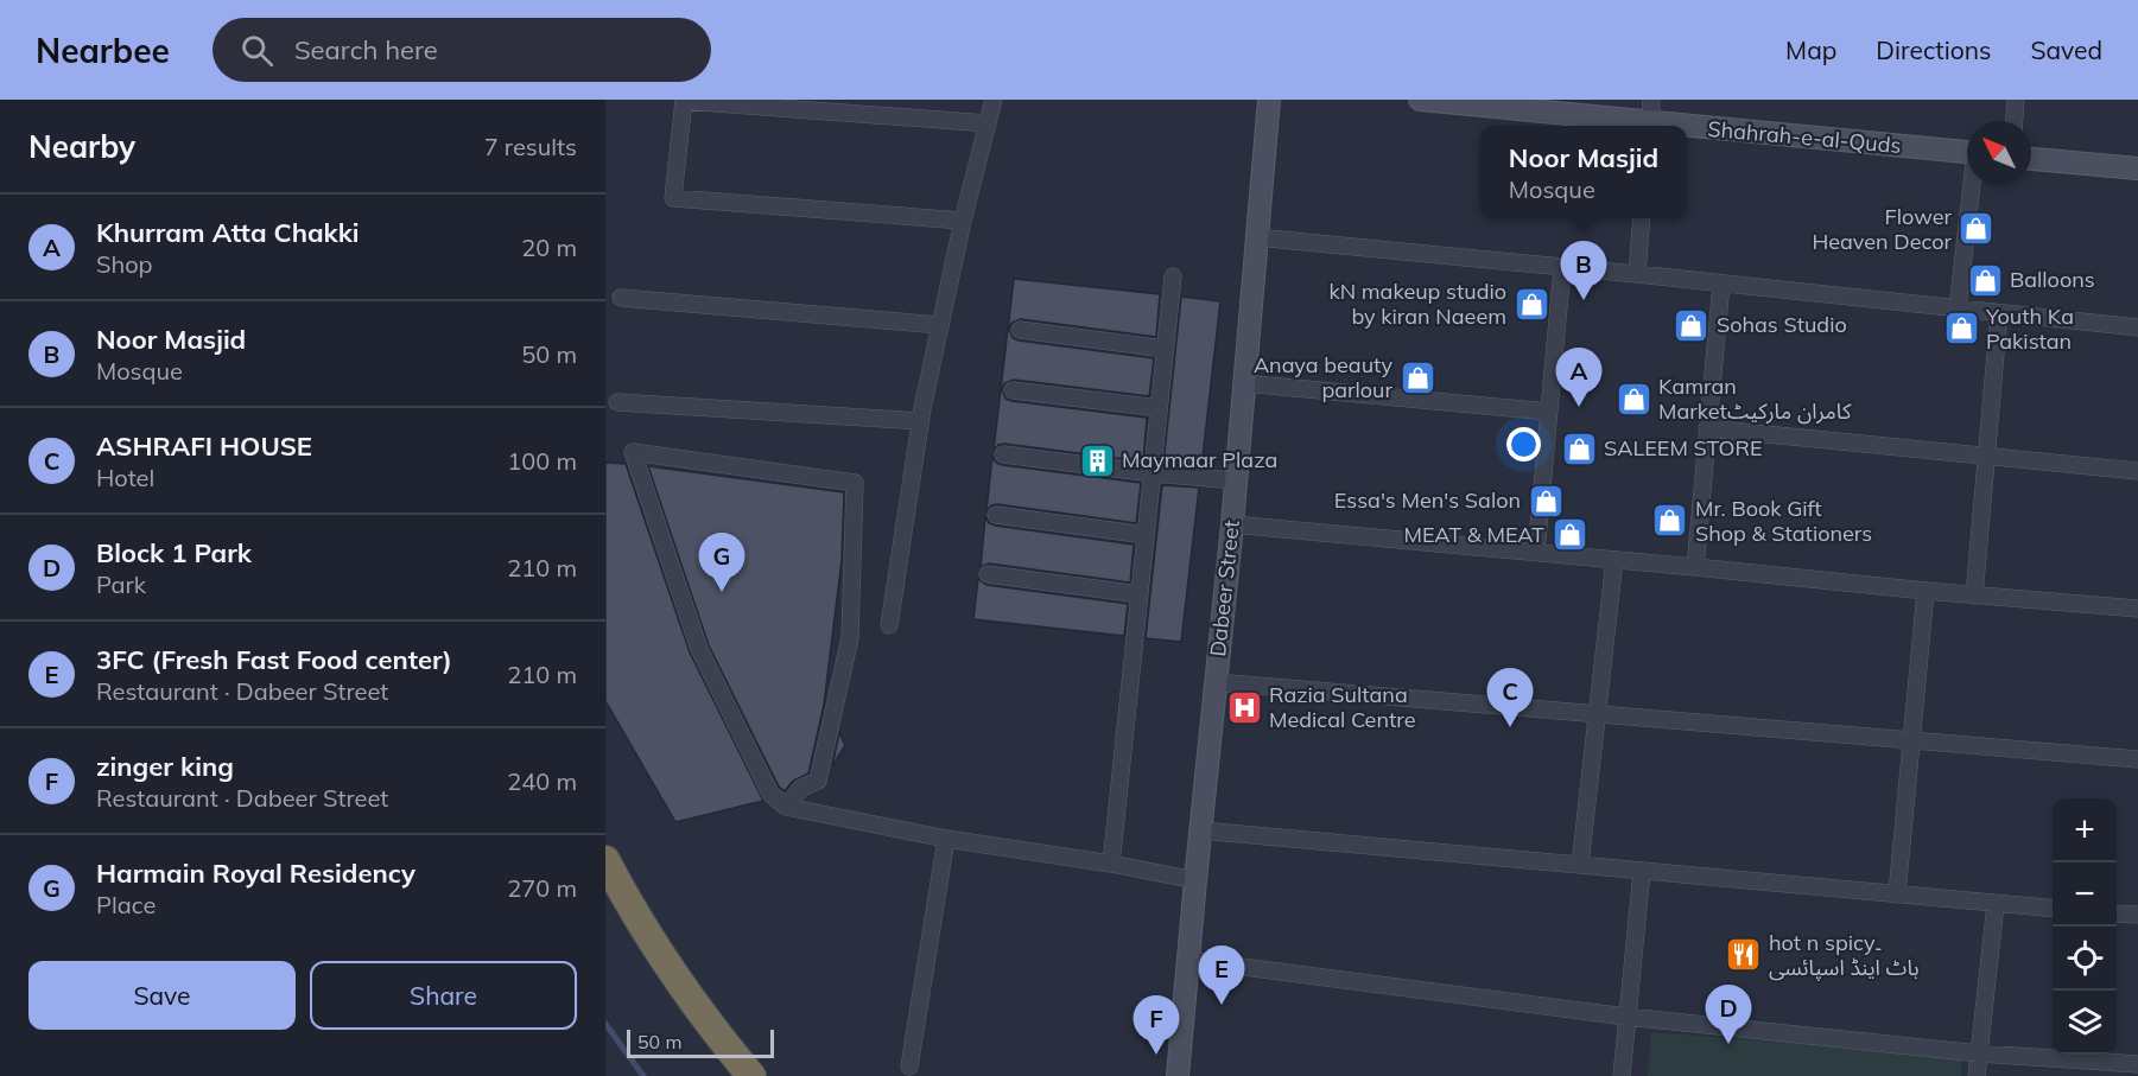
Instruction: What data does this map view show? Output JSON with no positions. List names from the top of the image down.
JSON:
{
  "streets": {
    "street": ["Shahrah-e-al-Quds", "Dabeer Street"]
  },
  "places": {
    "shop": [
      "Flower Heaven Decor",
      "Balloons",
      "kN makeup studio by kiran Naeem",
      "Sohas Studio",
      "Youth Ka Pakistan",
      "Anaya beauty parlour",
      "Kamran Marketکامران مارکیٹ",
      "SALEEM STORE",
      "Essa's Men's Salon",
      "Mr. Book Gift Shop & Stationers",
      "MEAT & MEAT"
    ],
    "building": ["Maymaar Plaza"],
    "hospital": ["Razia Sultana Medical Centre"],
    "restaurant": ["hot n spicy۔ ہاٹ اینڈ اسپائسی"]
  },
  "scale_bar": "50 m",
  "north": "top left",
  "page": {
    "header": "Nearbee",
    "search": "Search here",
    "nav": ["Map", "Directions", "Saved"],
    "heading": ["Nearby", "7 results"],
    "popup": ["Noor Masjid", "Mosque"],
    "list": [
      {
        "mark": "A",
        "name": "Khurram Atta Chakki",
        "note": "Shop",
        "value": "20 m"
      },
      {
        "mark": "B",
        "name": "Noor Masjid",
        "note": "Mosque",
        "value": "50 m"
      },
      {
        "mark": "C",
        "name": "ASHRAFI HOUSE",
        "note": "Hotel",
        "value": "100 m"
      },
      {
        "mark": "D",
        "name": "Block 1 Park",
        "note": "Park",
        "value": "210 m"
      },
      {
        "mark": "E",
        "name": "3FC (Fresh Fast Food center)",
        "note": "Restaurant · Dabeer Street",
        "value": "210 m"
      },
      {
        "mark": "F",
        "name": "zinger king",
        "note": "Restaurant · Dabeer Street",
        "value": "240 m"
      },
      {
        "mark": "G",
        "name": "Harmain Royal Residency",
        "note": "Place",
        "value": "270 m"
      }
    ],
    "pins": [
      "B",
      "A",
      "G",
      "C",
      "E",
      "D",
      "F"
    ],
    "map_buttons": ["+", "−"],
    "buttons": ["Save", "Share"],
    "scale": "50 m"
  }
}
